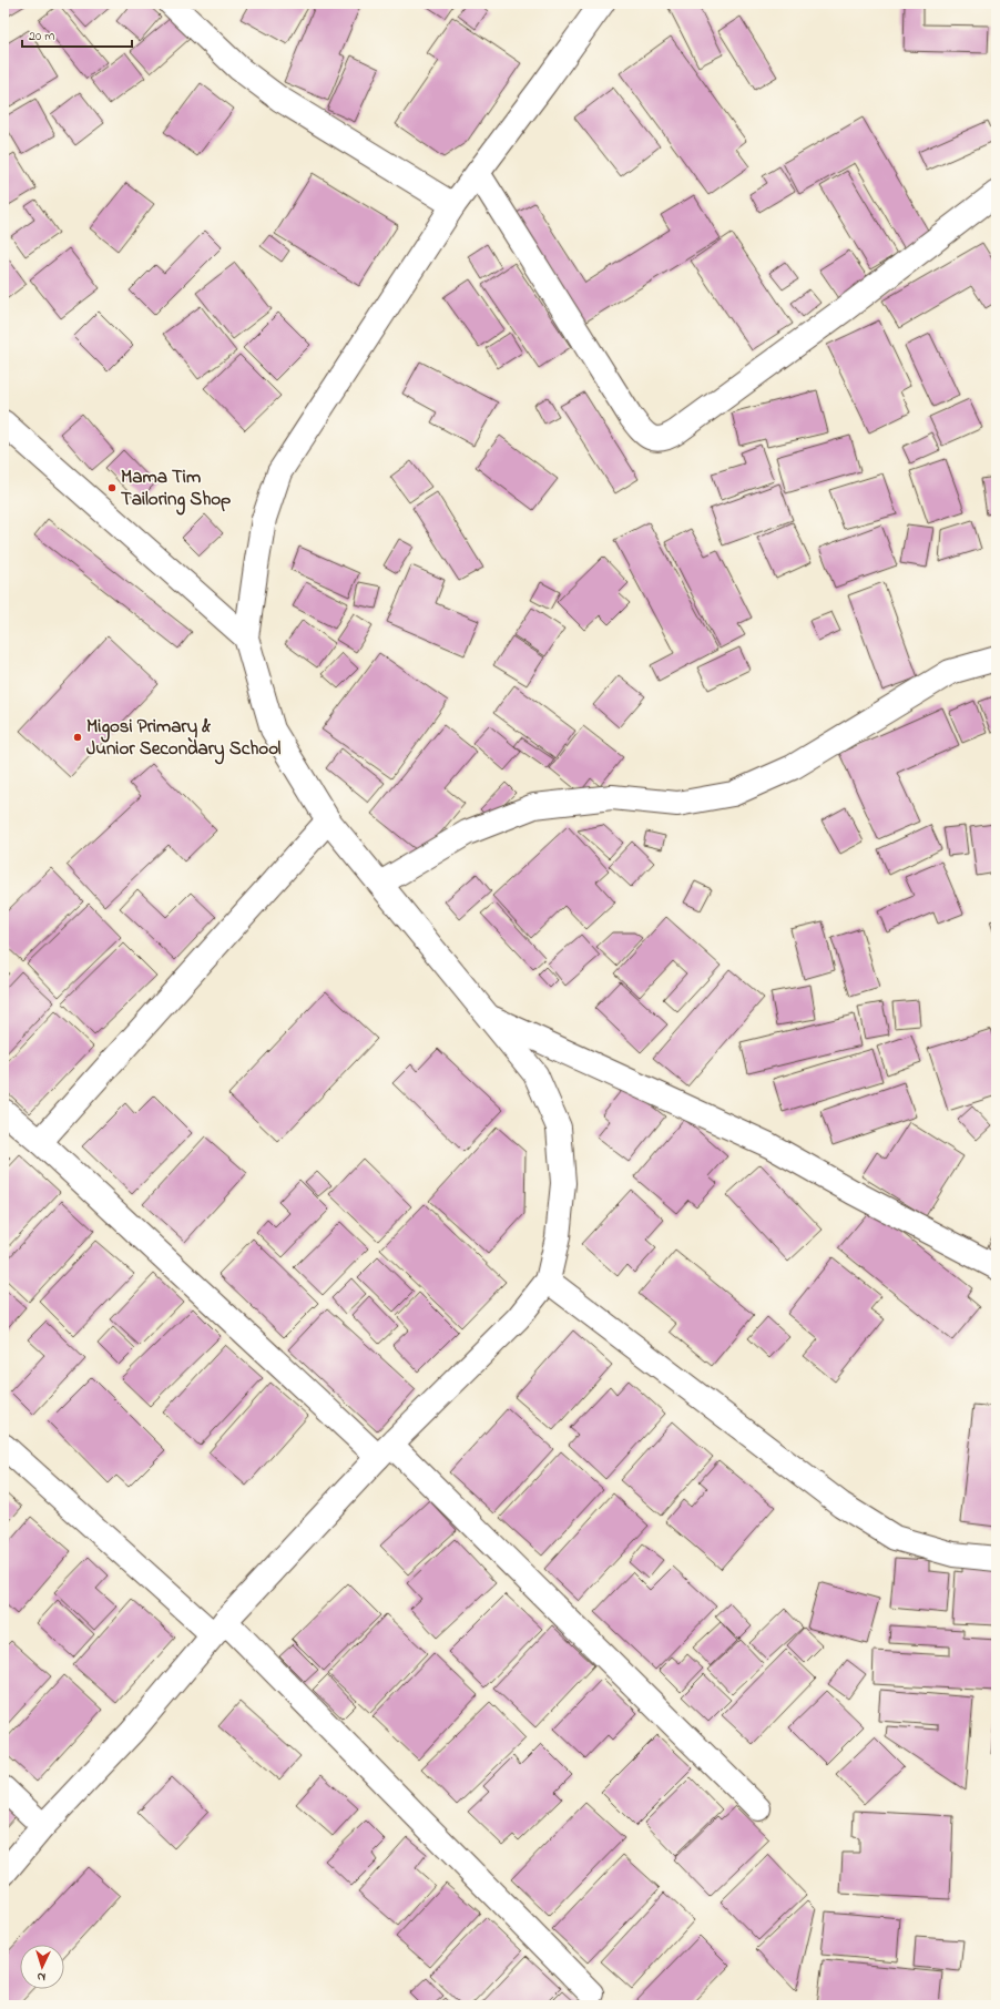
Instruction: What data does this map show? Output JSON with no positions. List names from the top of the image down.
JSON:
{
  "places": ["Mama Tim Tailoring Shop", "Migosi Primary & Junior Secondary School"],
  "scale_bar": "20 m",
  "north": "bottom"
}
